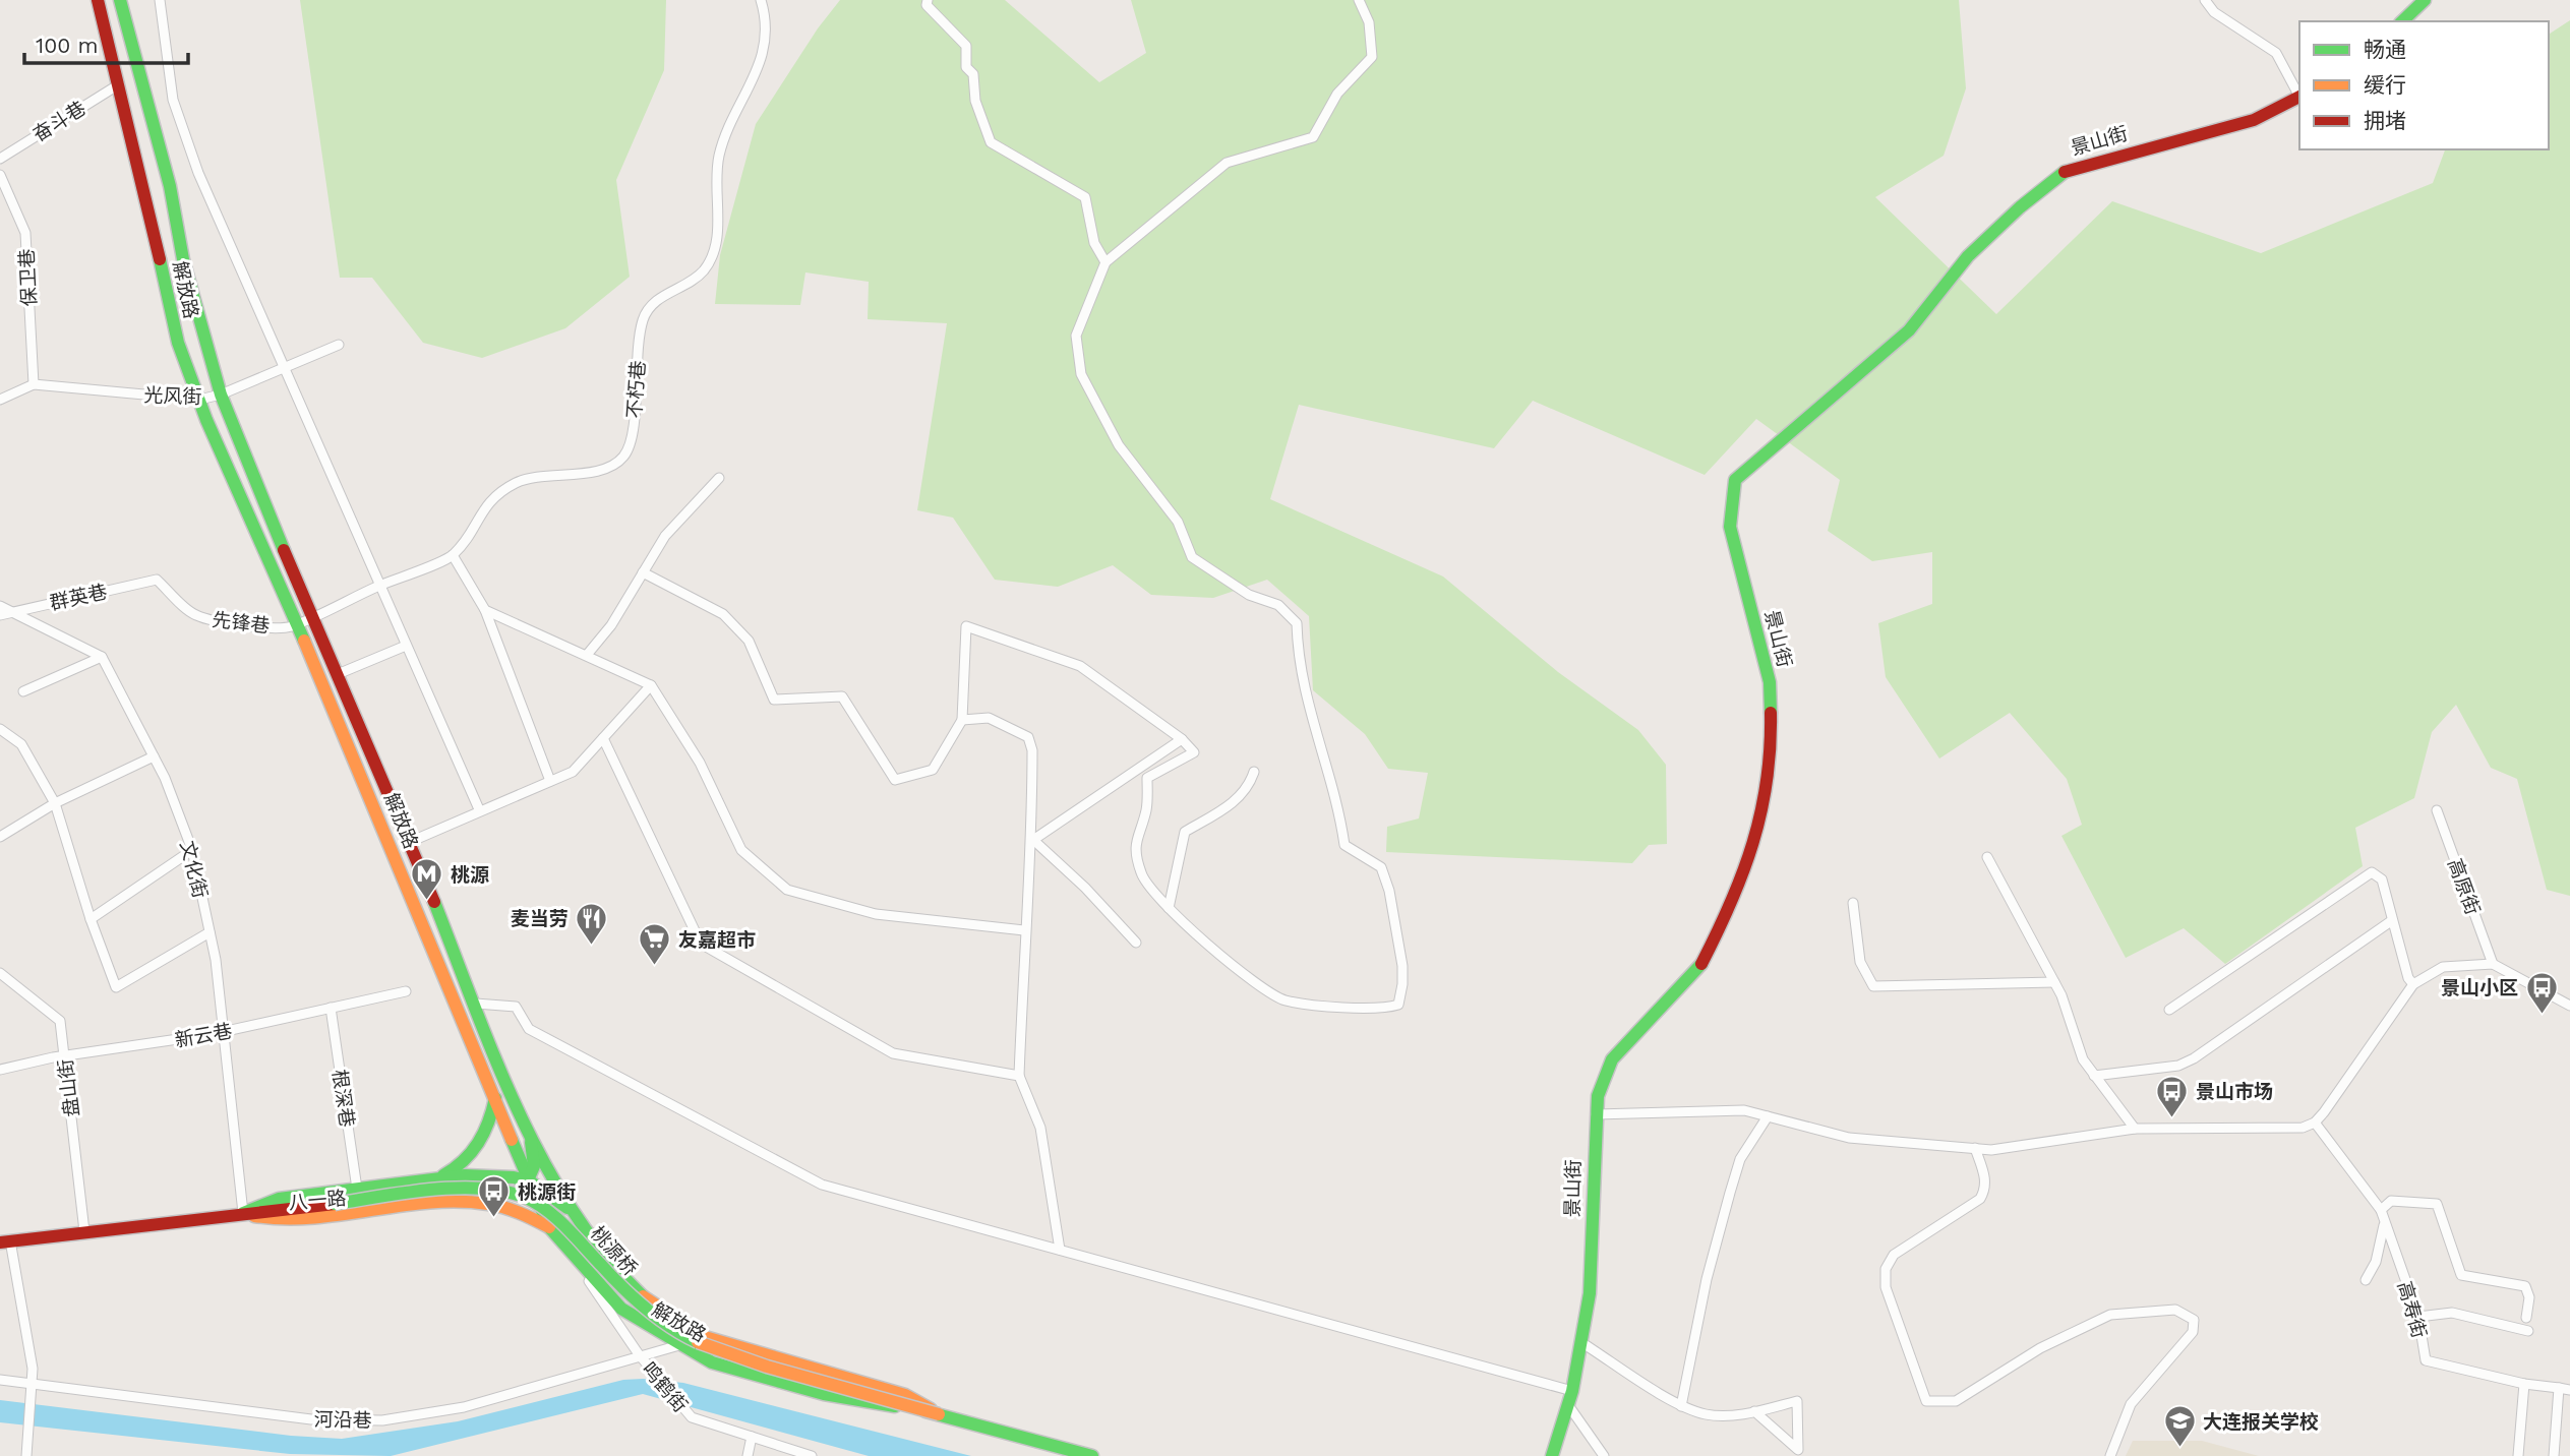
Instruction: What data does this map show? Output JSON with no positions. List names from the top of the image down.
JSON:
{
  "streets": {
    "main road": [
      "景山街",
      "解放路",
      "八一路",
      "桃源桥"
    ],
    "street": [
      "奋斗巷",
      "保卫巷",
      "不朽巷",
      "光风街",
      "群英巷",
      "先锋巷",
      "文化街",
      "高原街",
      "新云巷",
      "盘山街",
      "根深巷",
      "高寿街",
      "鸣鹤街",
      "河沿巷"
    ]
  },
  "crossings": [
    ["奋斗巷", "解放路"],
    ["保卫巷", "光风街"],
    ["解放路", "光风街"],
    ["解放路", "先锋巷"],
    ["解放路", "八一路"],
    ["解放路", "桃源桥"],
    ["解放路", "鸣鹤街"],
    ["解放路", "河沿巷"],
    ["群英巷", "先锋巷"],
    ["文化街", "新云巷"],
    ["文化街", "八一路"],
    ["文化街", "桃源桥"],
    ["新云巷", "盘山街"],
    ["新云巷", "根深巷"],
    ["盘山街", "八一路"],
    ["八一路", "桃源桥"],
    ["鸣鹤街", "河沿巷"]
  ],
  "places": {
    "metro station": ["桃源"],
    "restaurant": ["麦当劳"],
    "supermarket": ["友嘉超市"],
    "bus stop": ["景山小区", "景山市场", "桃源街"],
    "school or university": ["大连报关学校"]
  },
  "legend": ["畅通", "缓行", "拥堵"],
  "scale_bar": "100 m"
}
